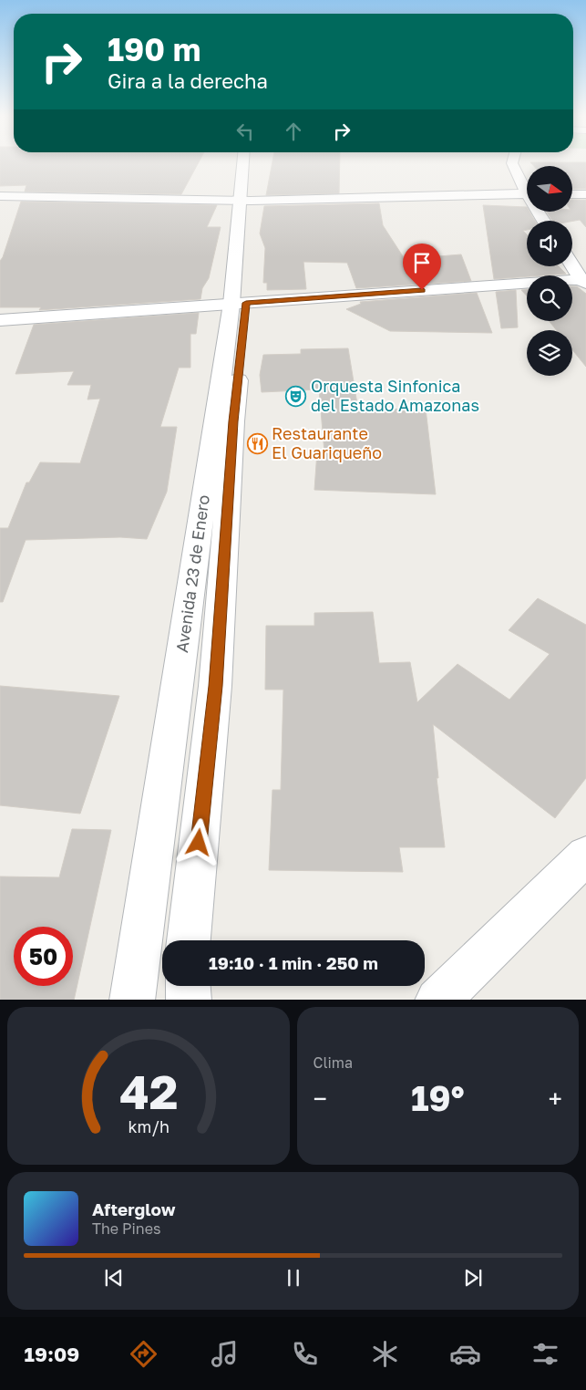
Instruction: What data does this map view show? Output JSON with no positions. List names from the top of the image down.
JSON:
{
  "streets": {
    "main road": ["Avenida 23 de Enero"]
  },
  "places": {
    "theatre": ["Orquesta Sinfonica del Estado Amazonas"],
    "restaurant": ["Restaurante El Guariqueño"]
  },
  "north": "right",
  "page": {
    "turn": ["190 m", "Gira a la derecha"],
    "limit": "50",
    "trip": "19:10 · 1 min · 250 m",
    "tile": "Clima",
    "heat": ["−", "19°", "+"],
    "song": ["Afterglow", "The Pines"],
    "tabs": "19:09",
    "gauge": ["42", "km/h"]
  }
}
